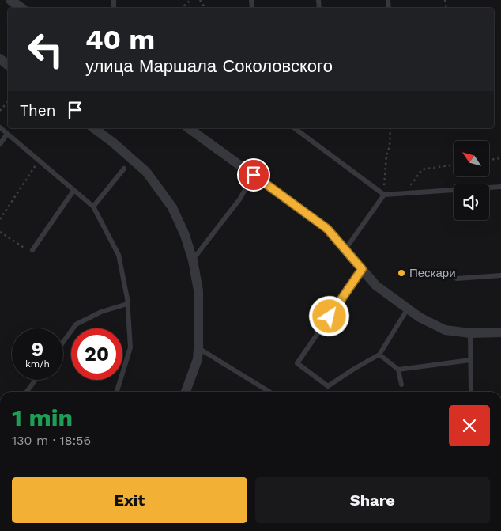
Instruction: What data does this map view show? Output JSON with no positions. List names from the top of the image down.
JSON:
{
  "places": ["Пескари"],
  "north": "top left",
  "page": {
    "turn": ["40 m", "улица Маршала Соколовского"],
    "then": "Then",
    "speed": "9 km/h",
    "limit": "20",
    "heading": ["1 min", "130 m · 18:56"],
    "buttons": ["Exit", "Share"]
  }
}
